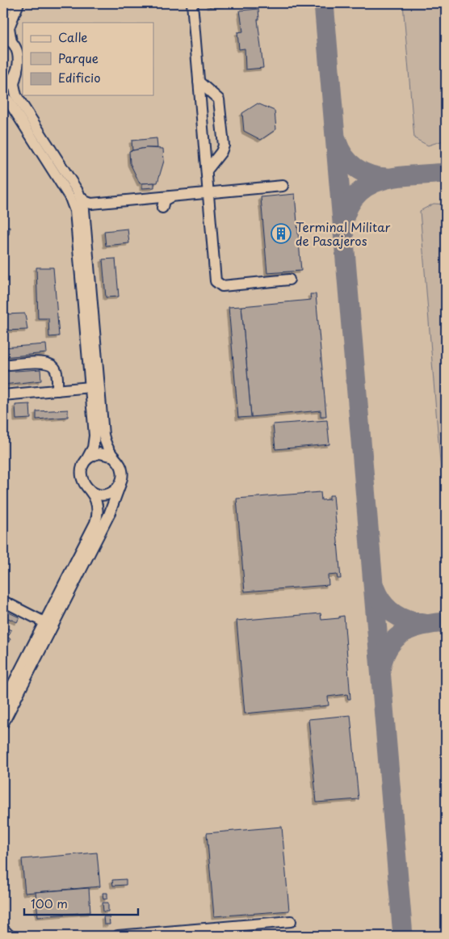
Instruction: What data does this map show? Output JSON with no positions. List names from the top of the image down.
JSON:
{
  "places": {
    "building": ["Terminal Militar de Pasajeros"]
  },
  "legend": ["Calle", "Parque", "Edificio"],
  "scale_bar": "100 m"
}
